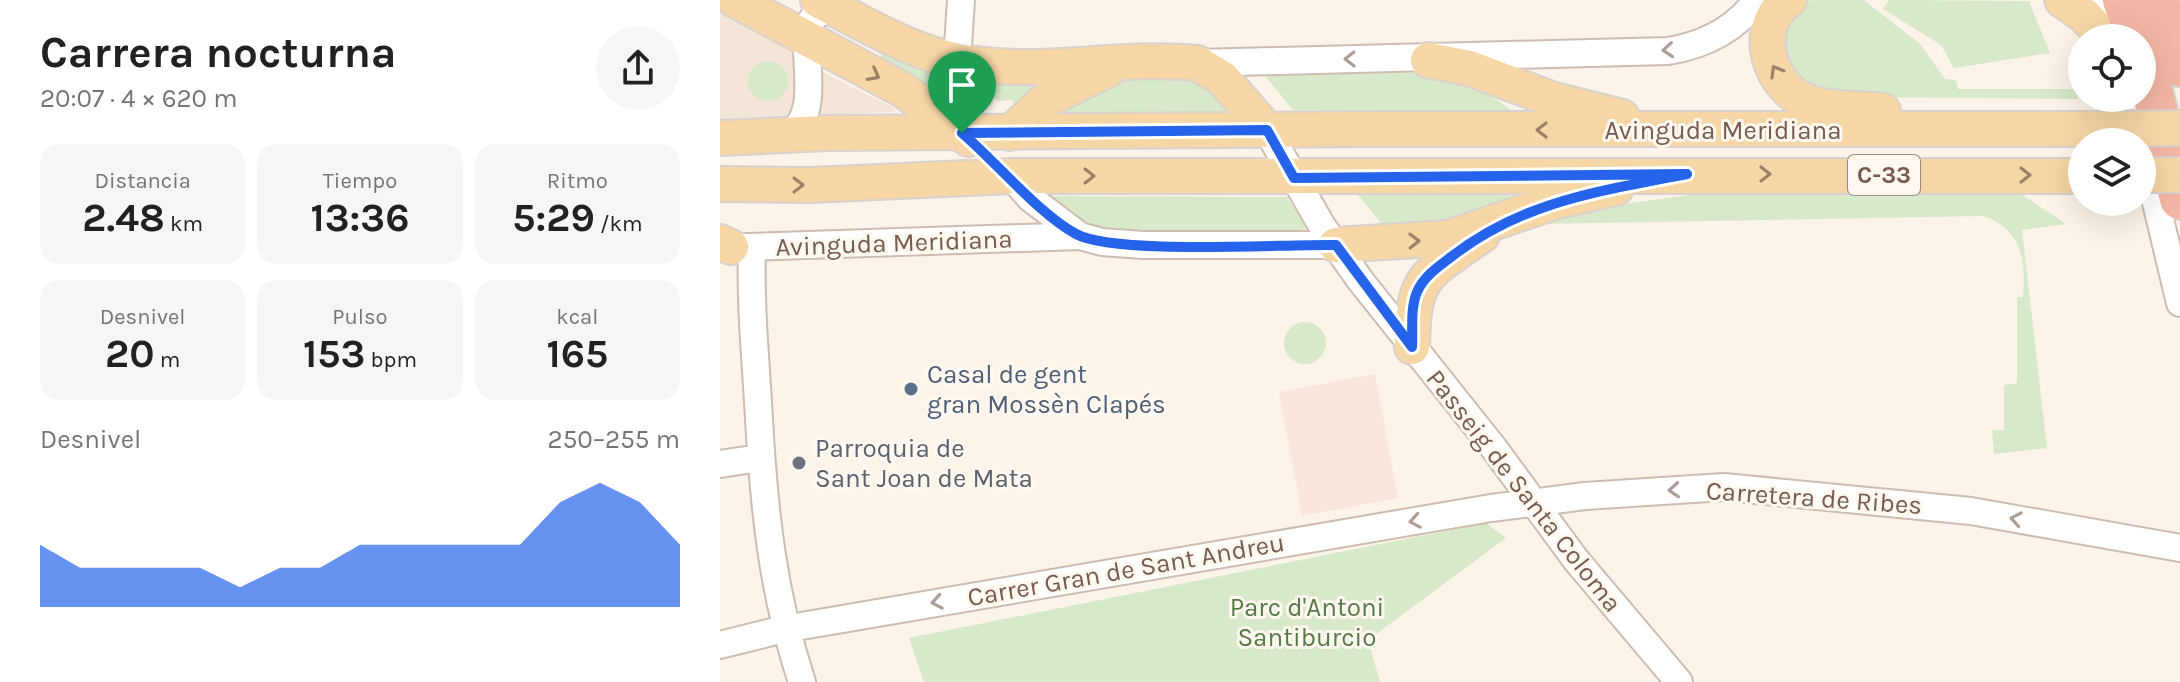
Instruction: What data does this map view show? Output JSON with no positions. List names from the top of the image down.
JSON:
{
  "streets": {
    "main road": ["Avinguda Meridiana", "C-33"],
    "street": ["Passeig de Santa Coloma", "Carretera de Ribes", "Carrer Gran de Sant Andreu"]
  },
  "crossings": [
    ["Avinguda Meridiana", "Passeig de Santa Coloma"],
    ["Passeig de Santa Coloma", "Carretera de Ribes"],
    ["Passeig de Santa Coloma", "Carrer Gran de Sant Andreu"],
    ["Carretera de Ribes", "Carrer Gran de Sant Andreu"]
  ],
  "one_way": ["Carretera de Ribes", "Carrer Gran de Sant Andreu"],
  "parks": ["Parc d'Antoni Santiburcio"],
  "places": ["Casal de gent gran Mossèn Clapés", "Parroquia de Sant Joan de Mata"],
  "page": {
    "heading": ["Carrera nocturna", "20:07 · 4 × 620 m"],
    "stats": [
      ["Distancia", "2.48 km"],
      ["Tiempo", "13:36"],
      ["Ritmo", "5:29 /km"],
      ["Desnivel", "20 m"],
      ["Pulso", "153 bpm"],
      ["kcal", "165"]
    ],
    "chart": ["Desnivel", "250–255 m"]
  }
}
